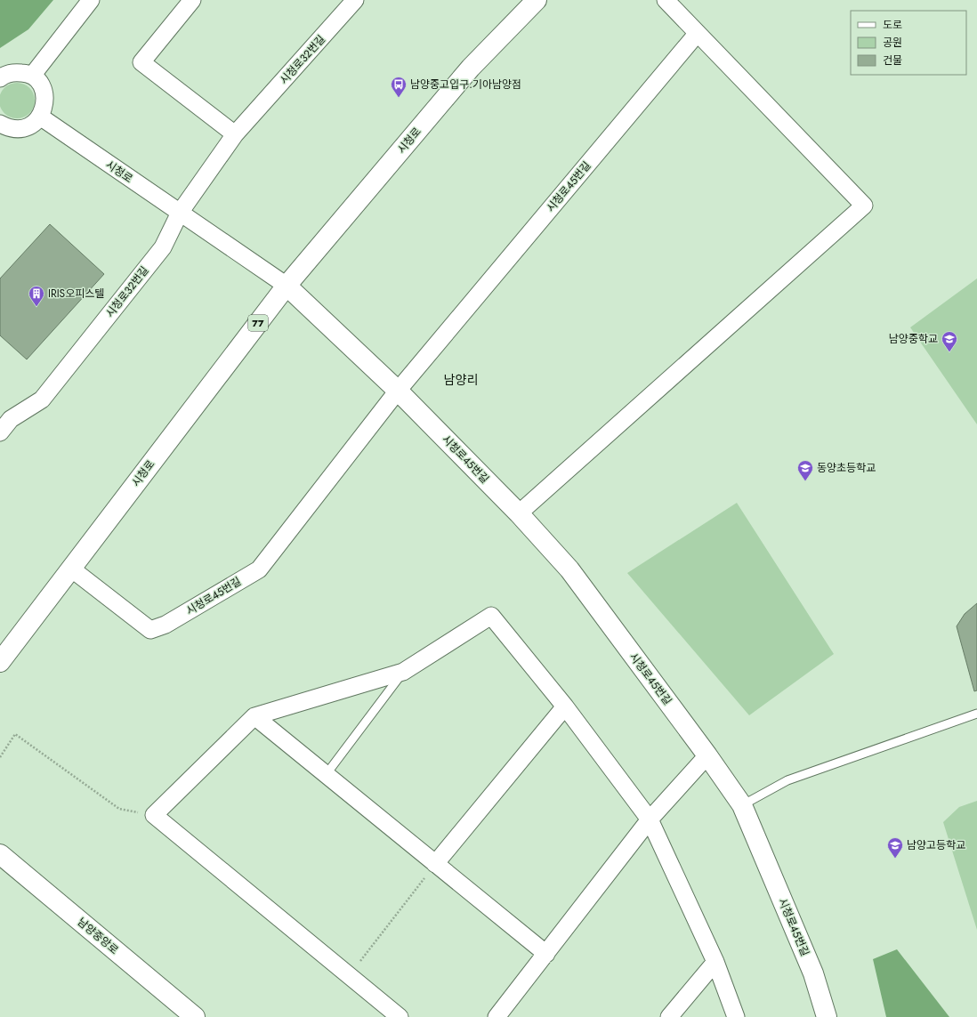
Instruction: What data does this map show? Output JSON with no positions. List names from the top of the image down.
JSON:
{
  "streets": {
    "street": [
      "시청로32번길",
      "시청로",
      "시청로45번길",
      "77",
      "남양중앙로"
    ]
  },
  "crossings": [
    ["시청로32번길", "시청로"],
    ["시청로", "시청로45번길"]
  ],
  "districts": ["남양리"],
  "places": {
    "bus stop": ["남양중고입구.기아남양점"],
    "building": ["IRIS오피스텔"],
    "school or university": ["남양중학교", "동양초등학교", "남양고등학교"]
  },
  "legend": ["도로", "공원", "건물"]
}
